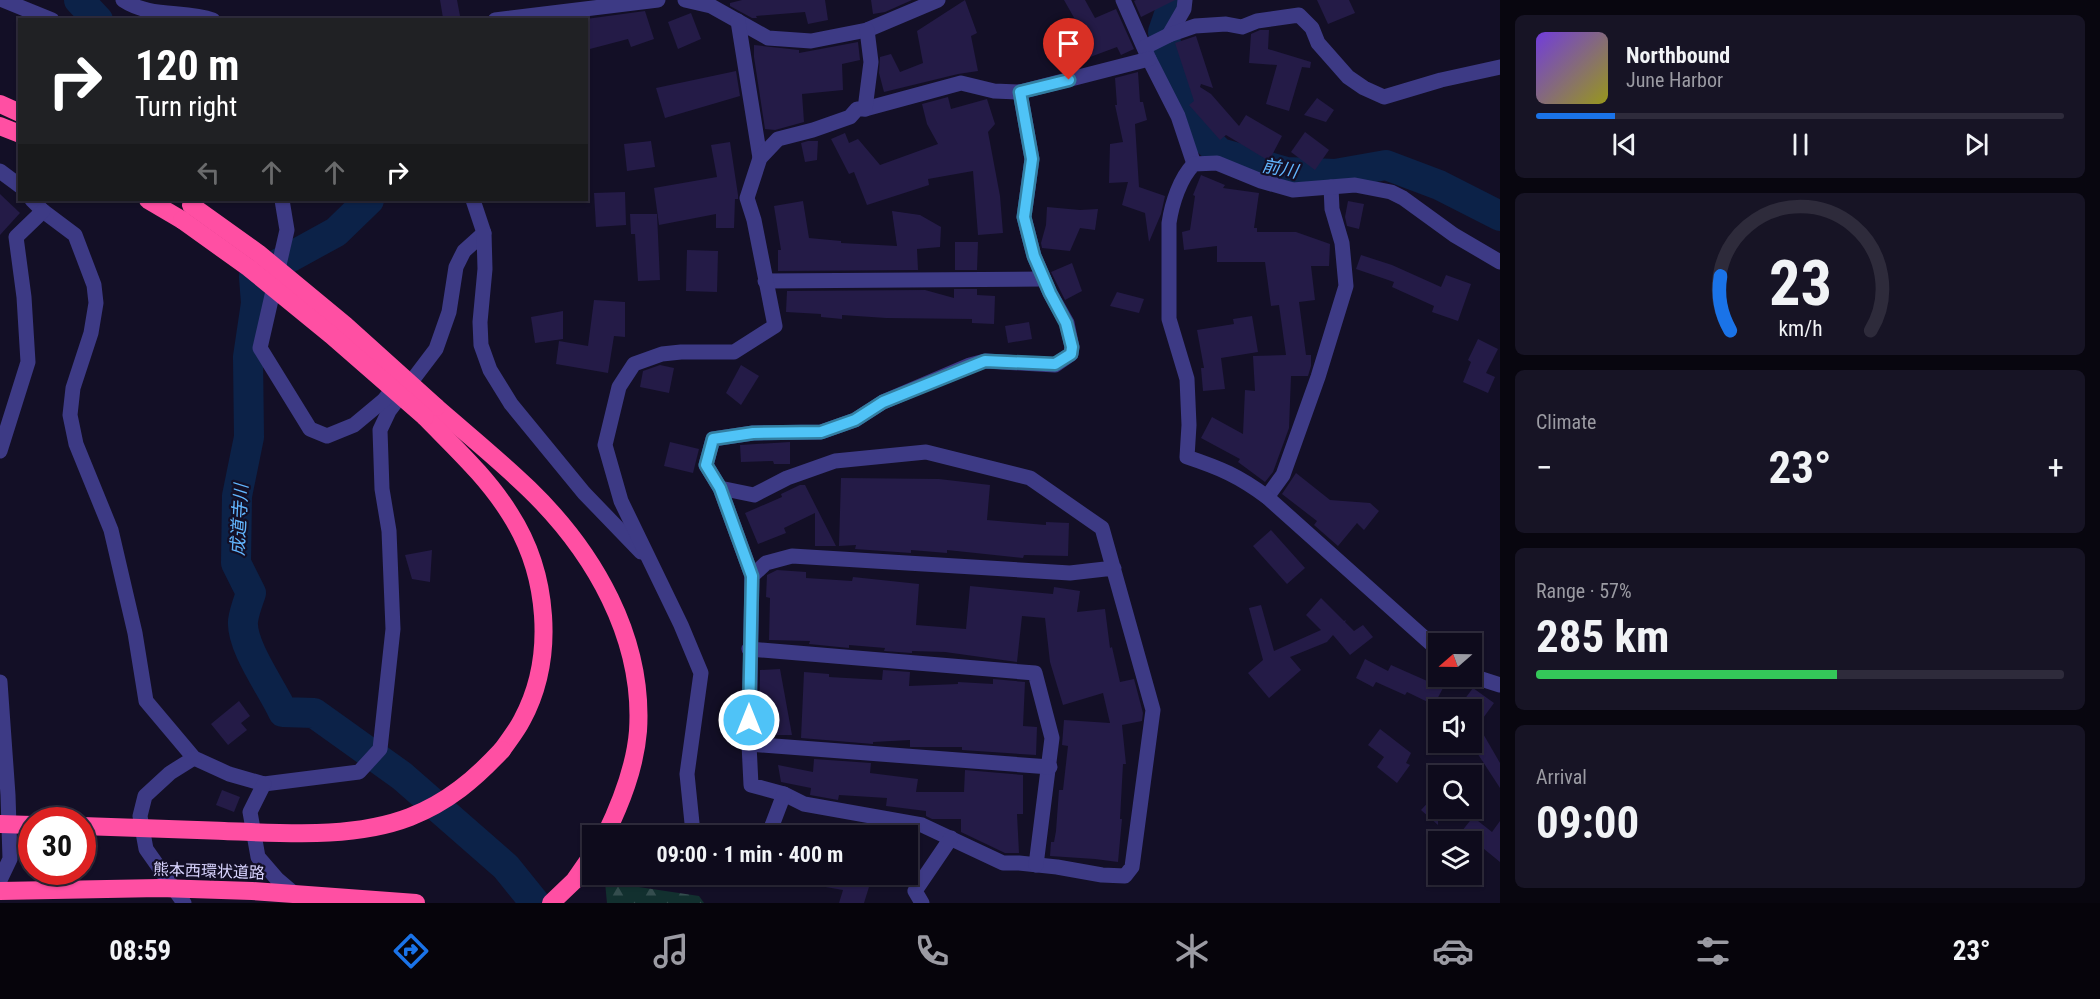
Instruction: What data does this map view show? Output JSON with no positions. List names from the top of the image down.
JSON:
{
  "streets": {
    "highway": ["熊本西環状道路"]
  },
  "water": ["前川", "成道寺川"],
  "north": "left",
  "page": {
    "turn": ["120 m", "Turn right"],
    "song": ["Northbound", "June Harbor"],
    "tile": [
      "Climate",
      ["Range · 57%", "285 km"],
      ["Arrival", "09:00"]
    ],
    "heat": ["−", "23°", "+"],
    "limit": "30",
    "trip": "09:00 · 1 min · 400 m",
    "tabs": ["08:59", "23°"],
    "gauge": ["23", "km/h"]
  }
}
